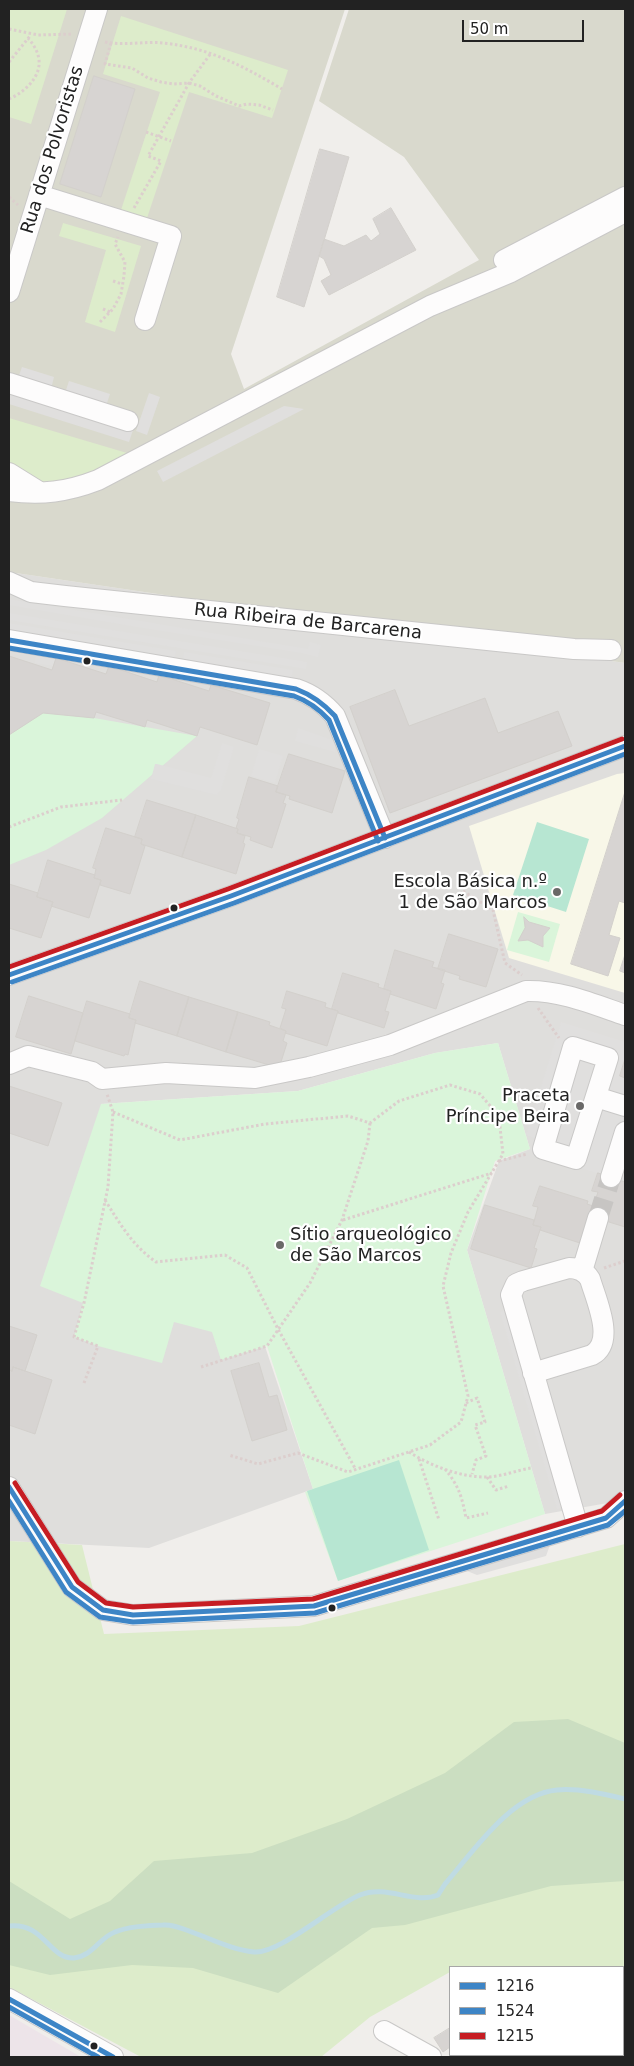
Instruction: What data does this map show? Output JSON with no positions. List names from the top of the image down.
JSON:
{
  "streets": {
    "street": ["Rua dos Polvoristas", "Rua Ribeira de Barcarena"]
  },
  "places": ["Escola Básica n.º 1 de São Marcos", "Praceta Príncipe Beira", "Sítio arqueológico de São Marcos"],
  "lines": ["transit line 1216", "transit line 1524", "transit line 1215"],
  "legend": ["1216", "1524", "1215"],
  "scale_bar": "50 m"
}
